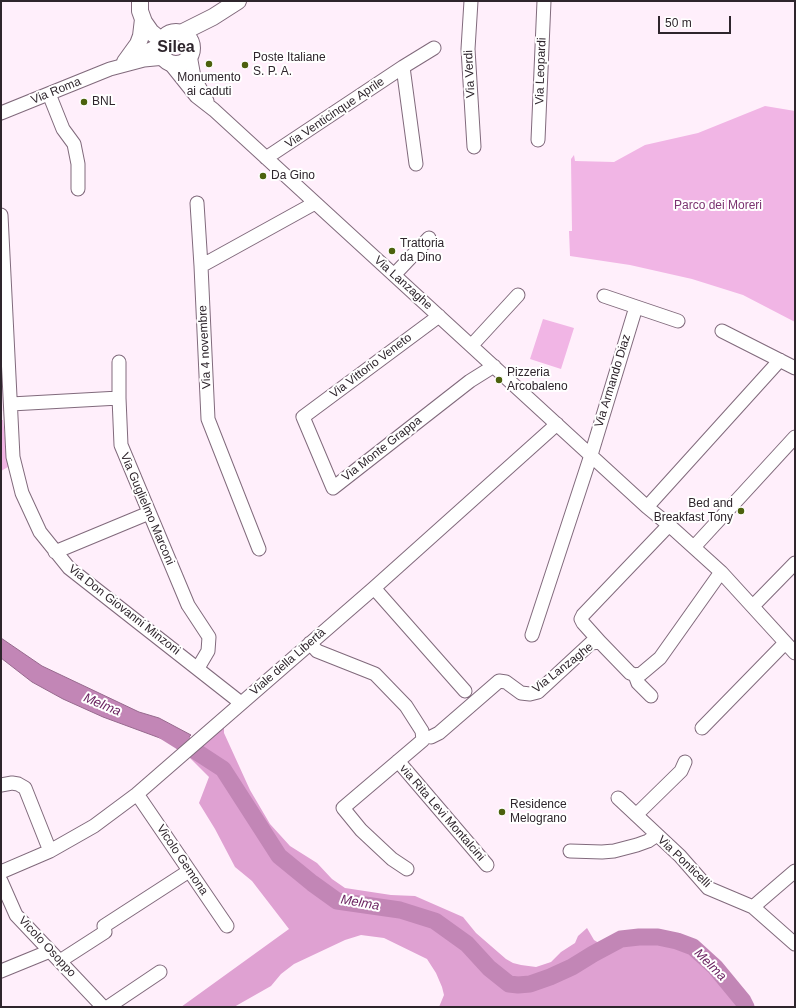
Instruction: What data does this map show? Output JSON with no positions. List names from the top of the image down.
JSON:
{
  "streets": {
    "street": [
      "Via Leopardi",
      "Via Verdi",
      "Via Roma",
      "Via Venticinque Aprile",
      "Via Lanzaghe",
      "Via 4 novembre",
      "Via Vittorio Veneto",
      "Via Armando Diaz",
      "Via Monte Grappa",
      "Via Guglielmo Marconi",
      "Via Don Giovanni Minzoni",
      "Viale della Libertà",
      "via Rita Levi Montalcini",
      "Vicolo Gemona",
      "Via Ponticelli",
      "Vicolo Osoppo"
    ]
  },
  "crossings": [
    ["Via Roma", "Via Lanzaghe"],
    ["Via Venticinque Aprile", "Via Lanzaghe"],
    ["Via Lanzaghe", "Via Vittorio Veneto"],
    ["Via Lanzaghe", "Via Armando Diaz"],
    ["Via Lanzaghe", "Via Monte Grappa"],
    ["Via Lanzaghe", "Viale della Libertà"],
    ["Via Lanzaghe", "via Rita Levi Montalcini"],
    ["Via Vittorio Veneto", "Via Monte Grappa"],
    ["Via Guglielmo Marconi", "Via Don Giovanni Minzoni"],
    ["Via Don Giovanni Minzoni", "Viale della Libertà"],
    ["Viale della Libertà", "Vicolo Gemona"]
  ],
  "districts": ["Silea"],
  "water": ["Melma"],
  "parks": ["Parco dei Moreri"],
  "places": [
    "Monumento ai caduti",
    "Poste Italiane S. P. A.",
    "BNL",
    "Da Gino",
    "Trattoria da Dino",
    "Pizzeria Arcobaleno",
    "Bed and Breakfast Tony",
    "Residence Melograno"
  ],
  "scale_bar": "50 m"
}
